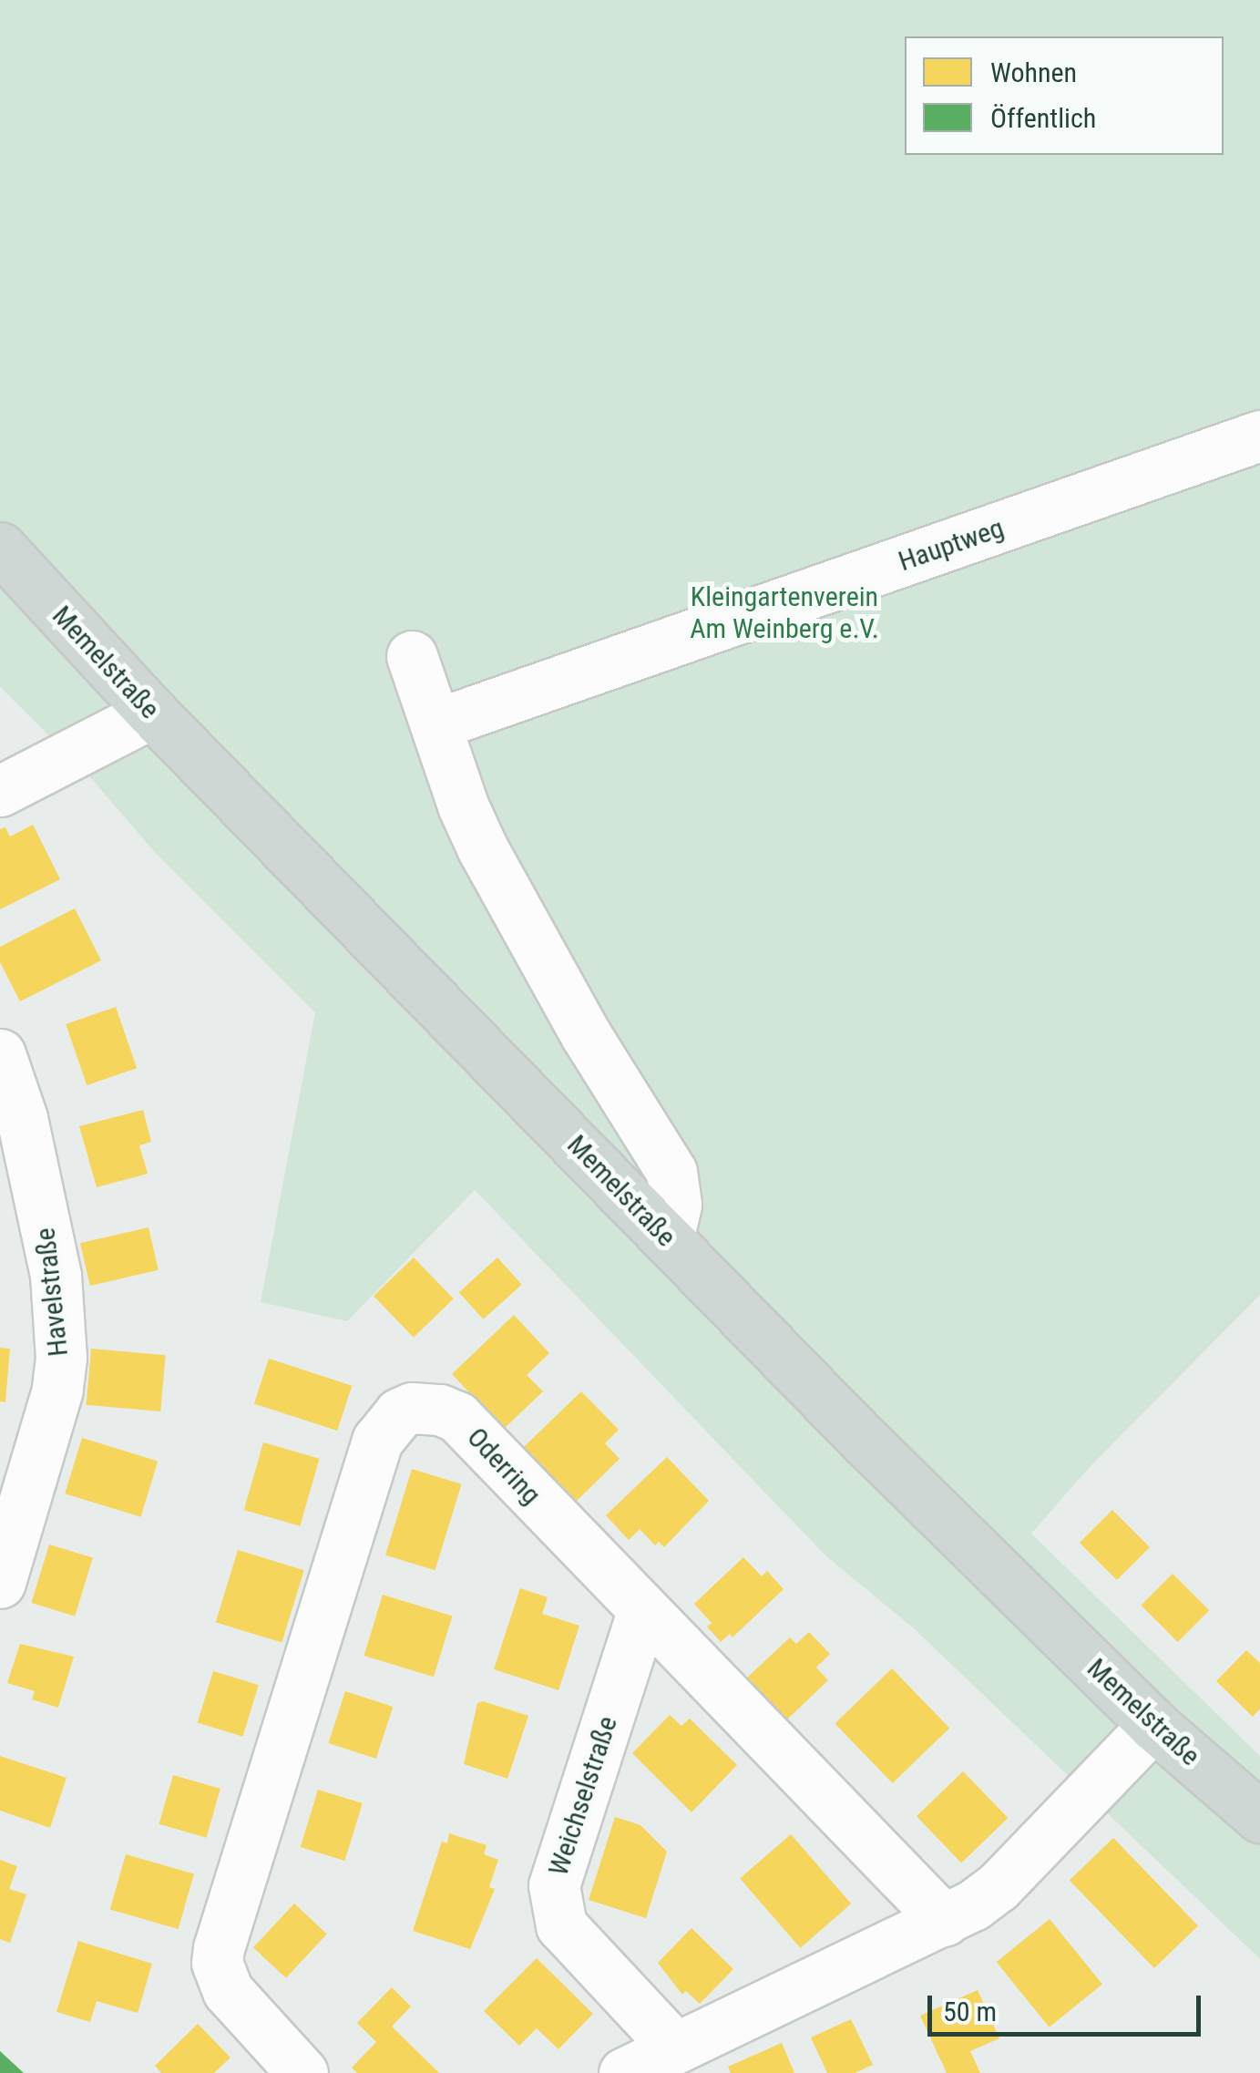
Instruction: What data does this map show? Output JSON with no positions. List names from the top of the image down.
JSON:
{
  "streets": {
    "main road": ["Memelstraße"],
    "street": [
      "Hauptweg",
      "Havelstraße",
      "Oderring",
      "Weichselstraße"
    ]
  },
  "crossings": [
    ["Oderring", "Weichselstraße"]
  ],
  "parks": ["Kleingartenverein Am Weinberg e.V."],
  "legend": ["Wohnen", "Öffentlich"],
  "scale_bar": "50 m"
}
